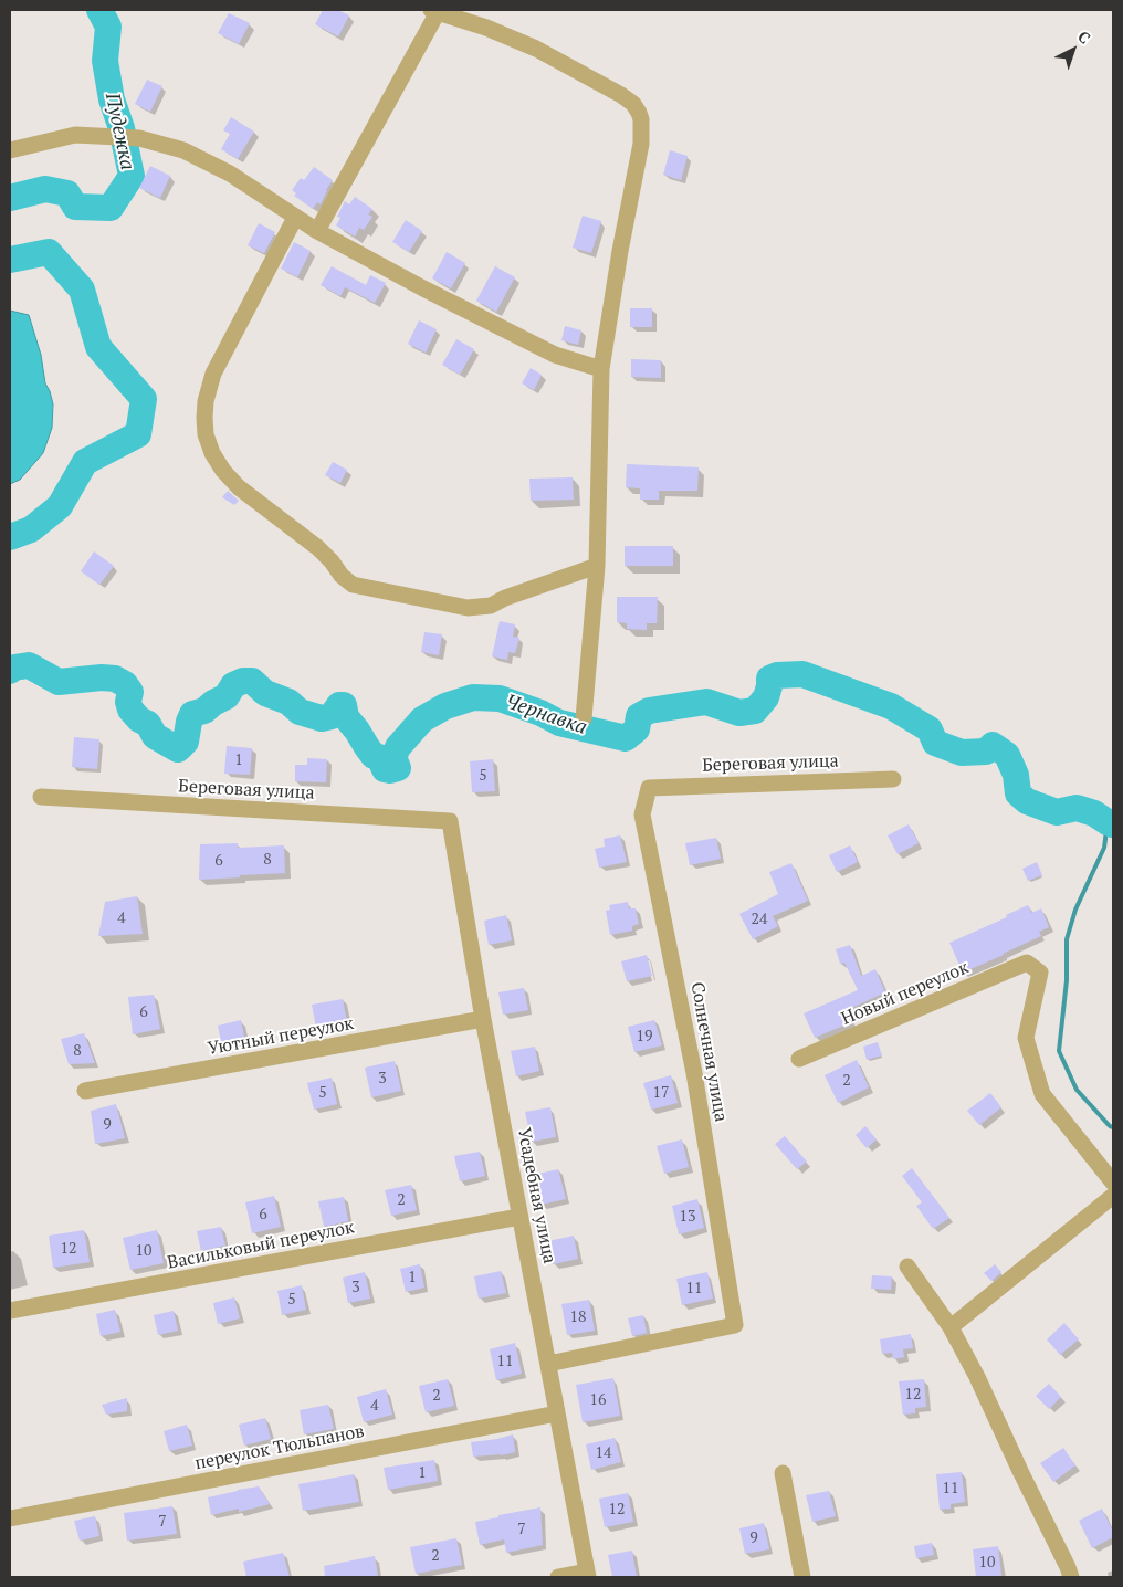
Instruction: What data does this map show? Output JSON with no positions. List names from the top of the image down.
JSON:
{
  "streets": {
    "street": [
      "Береговая улица",
      "Новый переулок",
      "Уютный переулок",
      "Солнечная улица",
      "Усадебная улица",
      "Васильковый переулок",
      "переулок Тюльпанов"
    ]
  },
  "crossings": [
    ["Береговая улица", "Солнечная улица"],
    ["Береговая улица", "Усадебная улица"],
    ["Уютный переулок", "Усадебная улица"],
    ["Солнечная улица", "Усадебная улица"],
    ["Усадебная улица", "Васильковый переулок"],
    ["Усадебная улица", "переулок Тюльпанов"]
  ],
  "water": ["Пудежка", "Чернавка"],
  "house_numbers": [
    "1",
    "5",
    "8",
    "6",
    "4",
    "24",
    "6",
    "19",
    "8",
    "3",
    "2",
    "5",
    "17",
    "9",
    "2",
    "6",
    "13",
    "12",
    "10",
    "1",
    "3",
    "11",
    "5",
    "18",
    "11",
    "12",
    "2",
    "16",
    "4",
    "14",
    "1",
    "11",
    "12",
    "7",
    "7",
    "9",
    "2",
    "10"
  ],
  "north": "top right"
}
